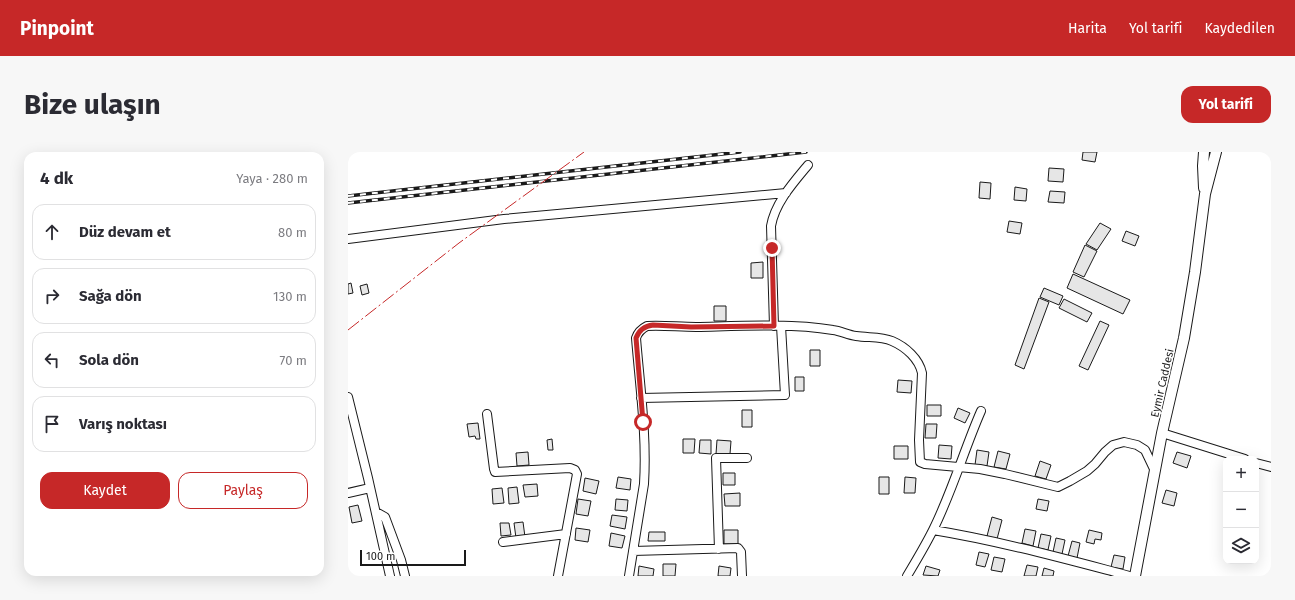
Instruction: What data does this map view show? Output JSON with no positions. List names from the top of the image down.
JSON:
{
  "streets": {
    "main road": ["Eymir Caddesi"]
  },
  "scale_bar": "100 m",
  "page": {
    "header": "Pinpoint",
    "nav": ["Harita", "Yol tarifi", "Kaydedilen"],
    "buttons": [
      "Yol tarifi",
      ["Kaydet", "Paylaş"]
    ],
    "title": "Bize ulaşın",
    "heading": ["4 dk", "Yaya · 280 m"],
    "list": [
      ["Düz devam et", "80 m"],
      ["Sağa dön", "130 m"],
      ["Sola dön", "70 m"],
      "Varış noktası"
    ],
    "map_buttons": ["+", "−"],
    "scale": "100 m"
  }
}
